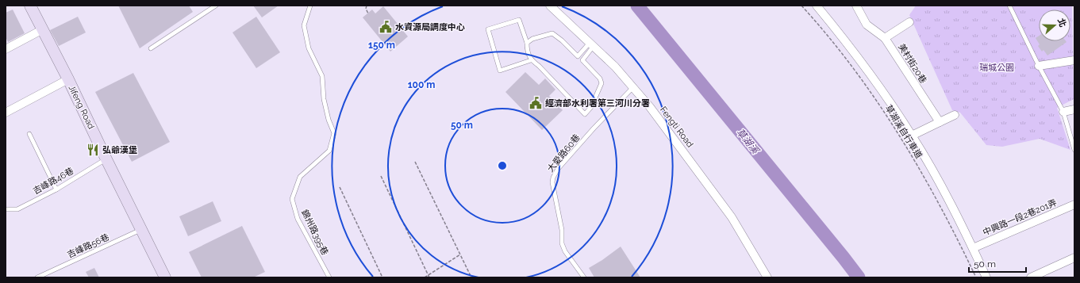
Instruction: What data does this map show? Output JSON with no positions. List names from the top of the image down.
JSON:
{
  "streets": {
    "street": [
      "美村街20巷",
      "Jifeng Road",
      "Fengti Road",
      "中興路一段2巷201弄"
    ],
    "lane": [
      "大愛路60巷",
      "吉峰路46巷",
      "錦州路395巷",
      "吉峰路56巷"
    ],
    "path": ["草湖溪自行車道"]
  },
  "crossings": [
    ["Jifeng Road", "吉峰路46巷"],
    ["Jifeng Road", "吉峰路56巷"],
    ["Fengti Road", "大愛路60巷"]
  ],
  "water": ["草湖溪"],
  "parks": ["瑞城公園"],
  "places": {
    "public building": ["水資源局調度中心", "經濟部水利署第三河川分署"],
    "restaurant": ["弘爺漢堡"]
  },
  "scale_bar": "50 m",
  "north": "right",
  "rings": ["150 m", "100 m", "50 m"]
}
